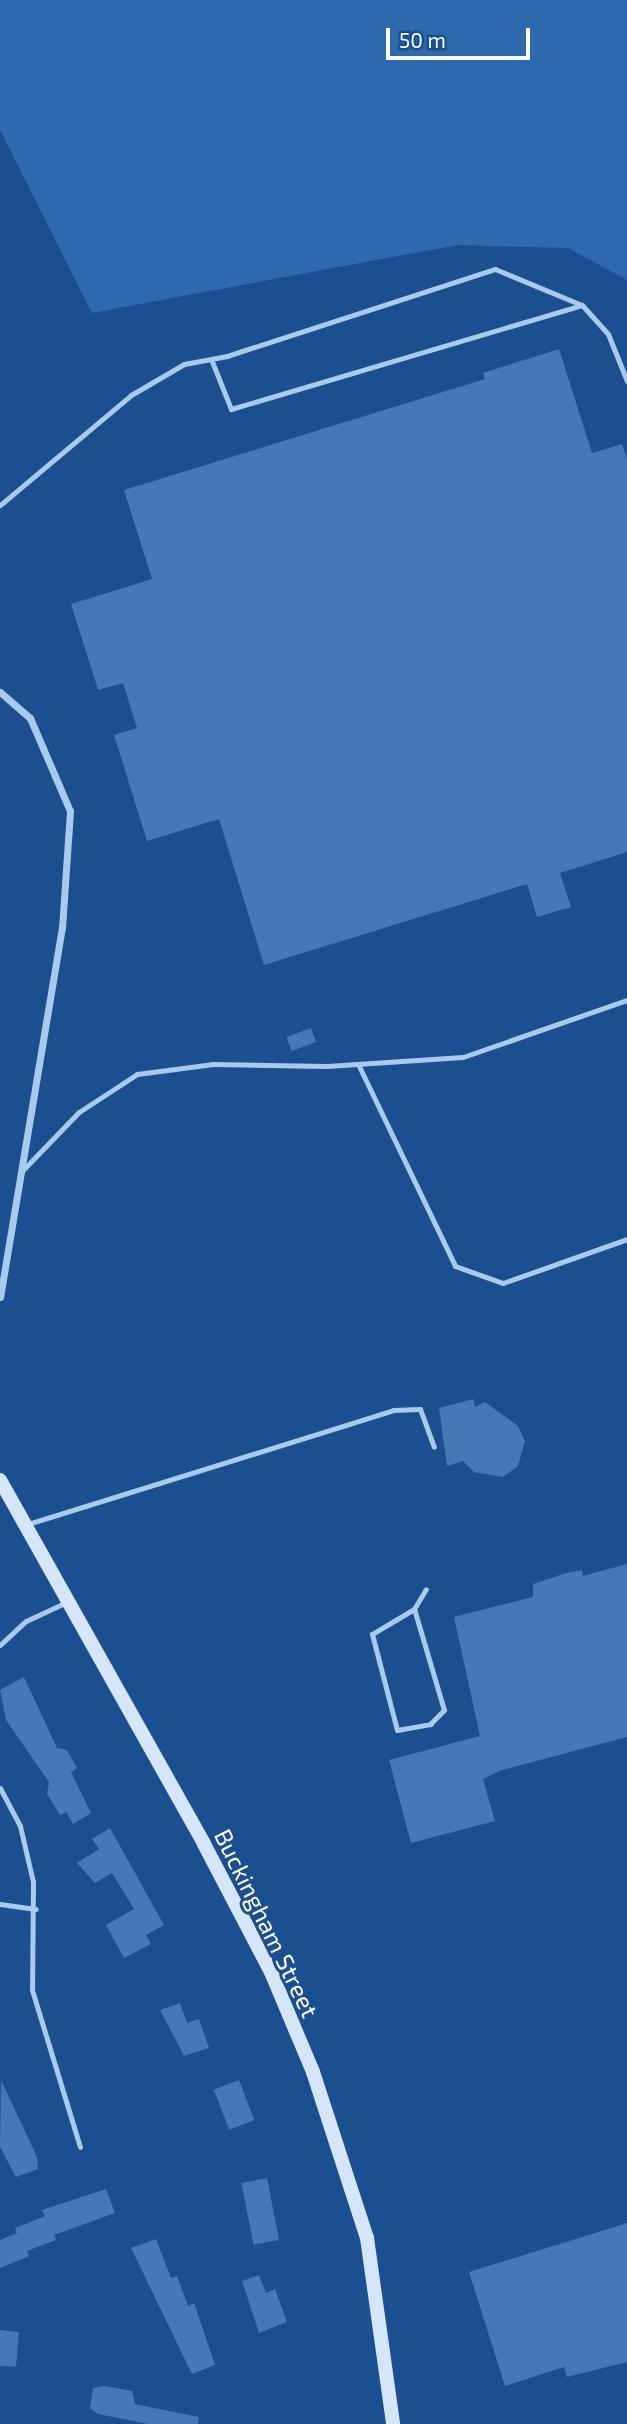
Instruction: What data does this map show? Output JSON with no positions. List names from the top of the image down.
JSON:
{
  "streets": {
    "main road": ["Buckingham Street"]
  },
  "scale_bar": "50 m"
}
